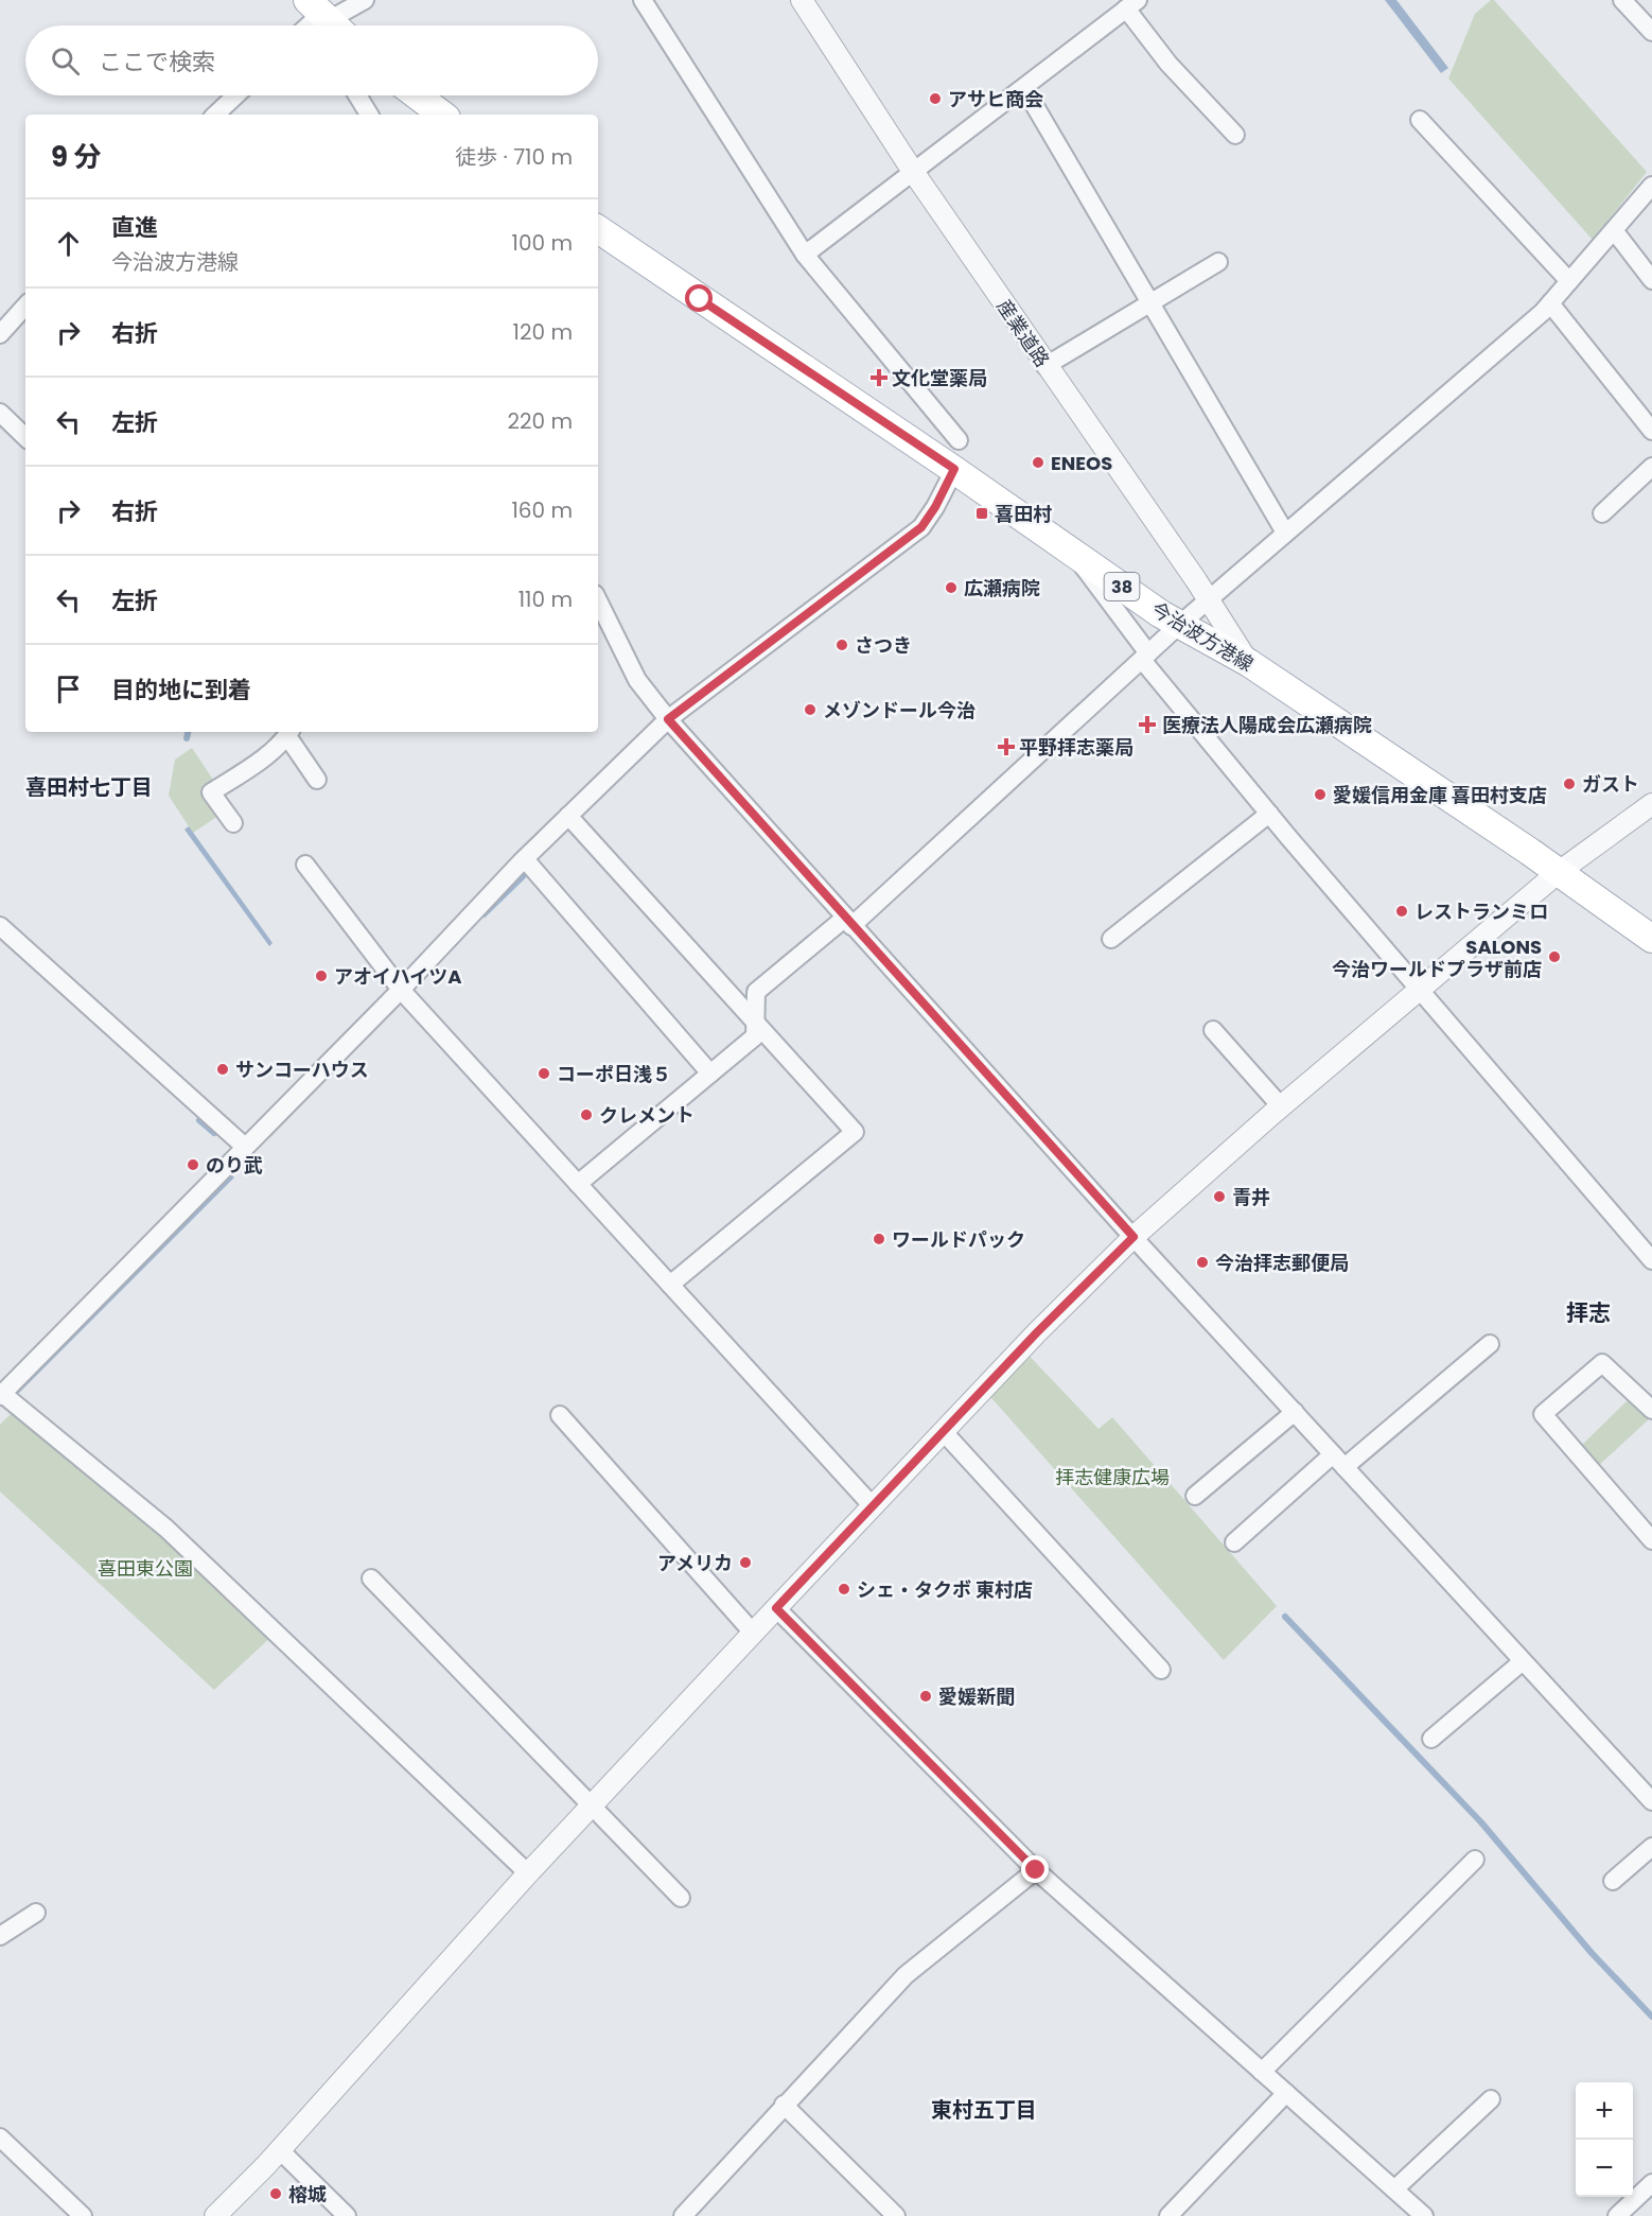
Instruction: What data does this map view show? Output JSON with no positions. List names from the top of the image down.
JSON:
{
  "streets": {
    "main road": ["38", "今治波方港線"],
    "street": ["産業道路"]
  },
  "crossings": [
    ["産業道路", "今治波方港線"]
  ],
  "districts": ["喜田村七丁目", "拝志", "東村五丁目"],
  "parks": ["拝志健康広場", "喜田東公園"],
  "places": {
    "other": [
      "アサヒ商会",
      "ENEOS",
      "広瀬病院",
      "さつき",
      "メゾンドール今治",
      "ガスト",
      "愛媛信用金庫 喜田村支店",
      "レストランミロ",
      "SALONS 今治ワールドプラザ前店",
      "アオイハイツA",
      "サンコーハウス",
      "コーポ日浅５",
      "クレメント",
      "のり武",
      "青井",
      "ワールドパック",
      "今治拝志郵便局",
      "アメリカ",
      "シェ・タクボ 東村店",
      "愛媛新聞",
      "榕城"
    ],
    "health": ["文化堂薬局", "医療法人陽成会広瀬病院", "平野拝志薬局"],
    "transit": ["喜田村"]
  },
  "page": {
    "search": "ここで検索",
    "heading": ["9 分", "徒歩 · 710 m"],
    "list": [
      ["直進", "今治波方港線", "100 m"],
      ["右折", "120 m"],
      ["左折", "220 m"],
      ["右折", "160 m"],
      ["左折", "110 m"],
      "目的地に到着"
    ],
    "map_buttons": ["+", "−"]
  }
}
